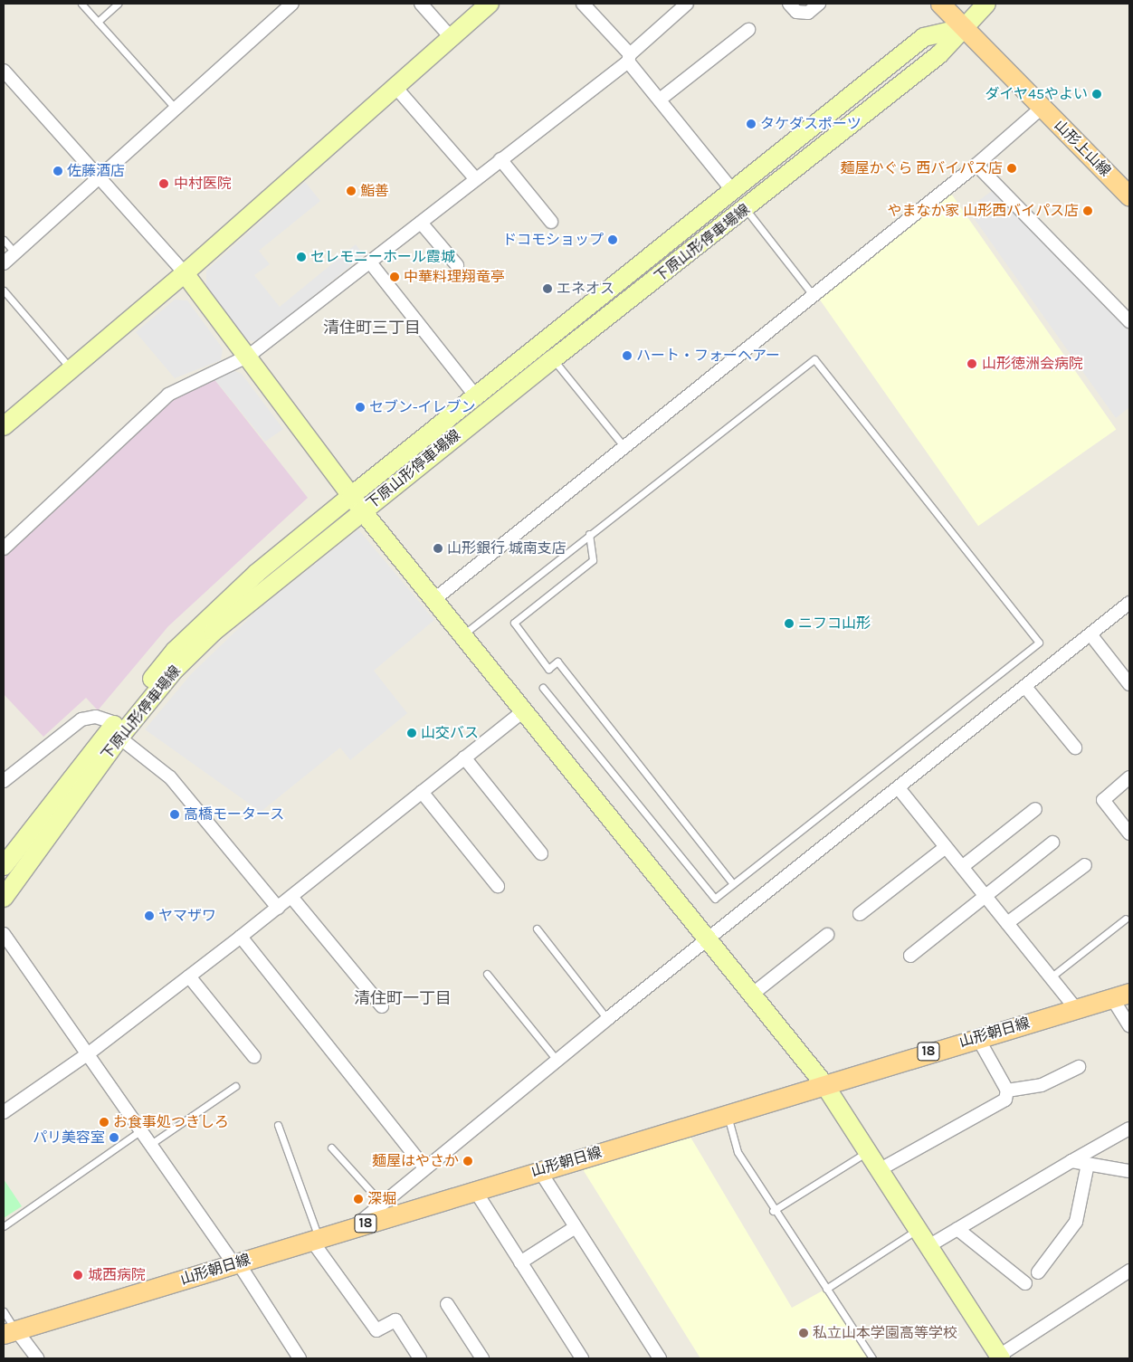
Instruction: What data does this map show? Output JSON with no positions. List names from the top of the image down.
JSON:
{
  "streets": {
    "main road": [
      "山形上山線",
      "下原山形停車場線",
      "山形朝日線",
      "18"
    ]
  },
  "crossings": [
    ["山形上山線", "下原山形停車場線"]
  ],
  "districts": ["清住町三丁目", "清住町一丁目"],
  "places": [
    "ダイヤ45やよい",
    "タケダスポーツ",
    "麺屋かぐら 西バイパス店",
    "佐藤酒店",
    "中村医院",
    "鮨善",
    "やまなか家 山形西バイパス店",
    "ドコモショップ",
    "セレモニーホール霞城",
    "中華料理翔竜亭",
    "エネオス",
    "ハート・フォーヘアー",
    "山形徳洲会病院",
    "セブン-イレブン",
    "山形銀行 城南支店",
    "ニフコ山形",
    "山交バス",
    "高橋モータース",
    "ヤマザワ",
    "お食事処つきしろ",
    "パリ美容室",
    "麺屋はやさか",
    "深堀",
    "城西病院",
    "私立山本学園高等学校"
  ]
}
